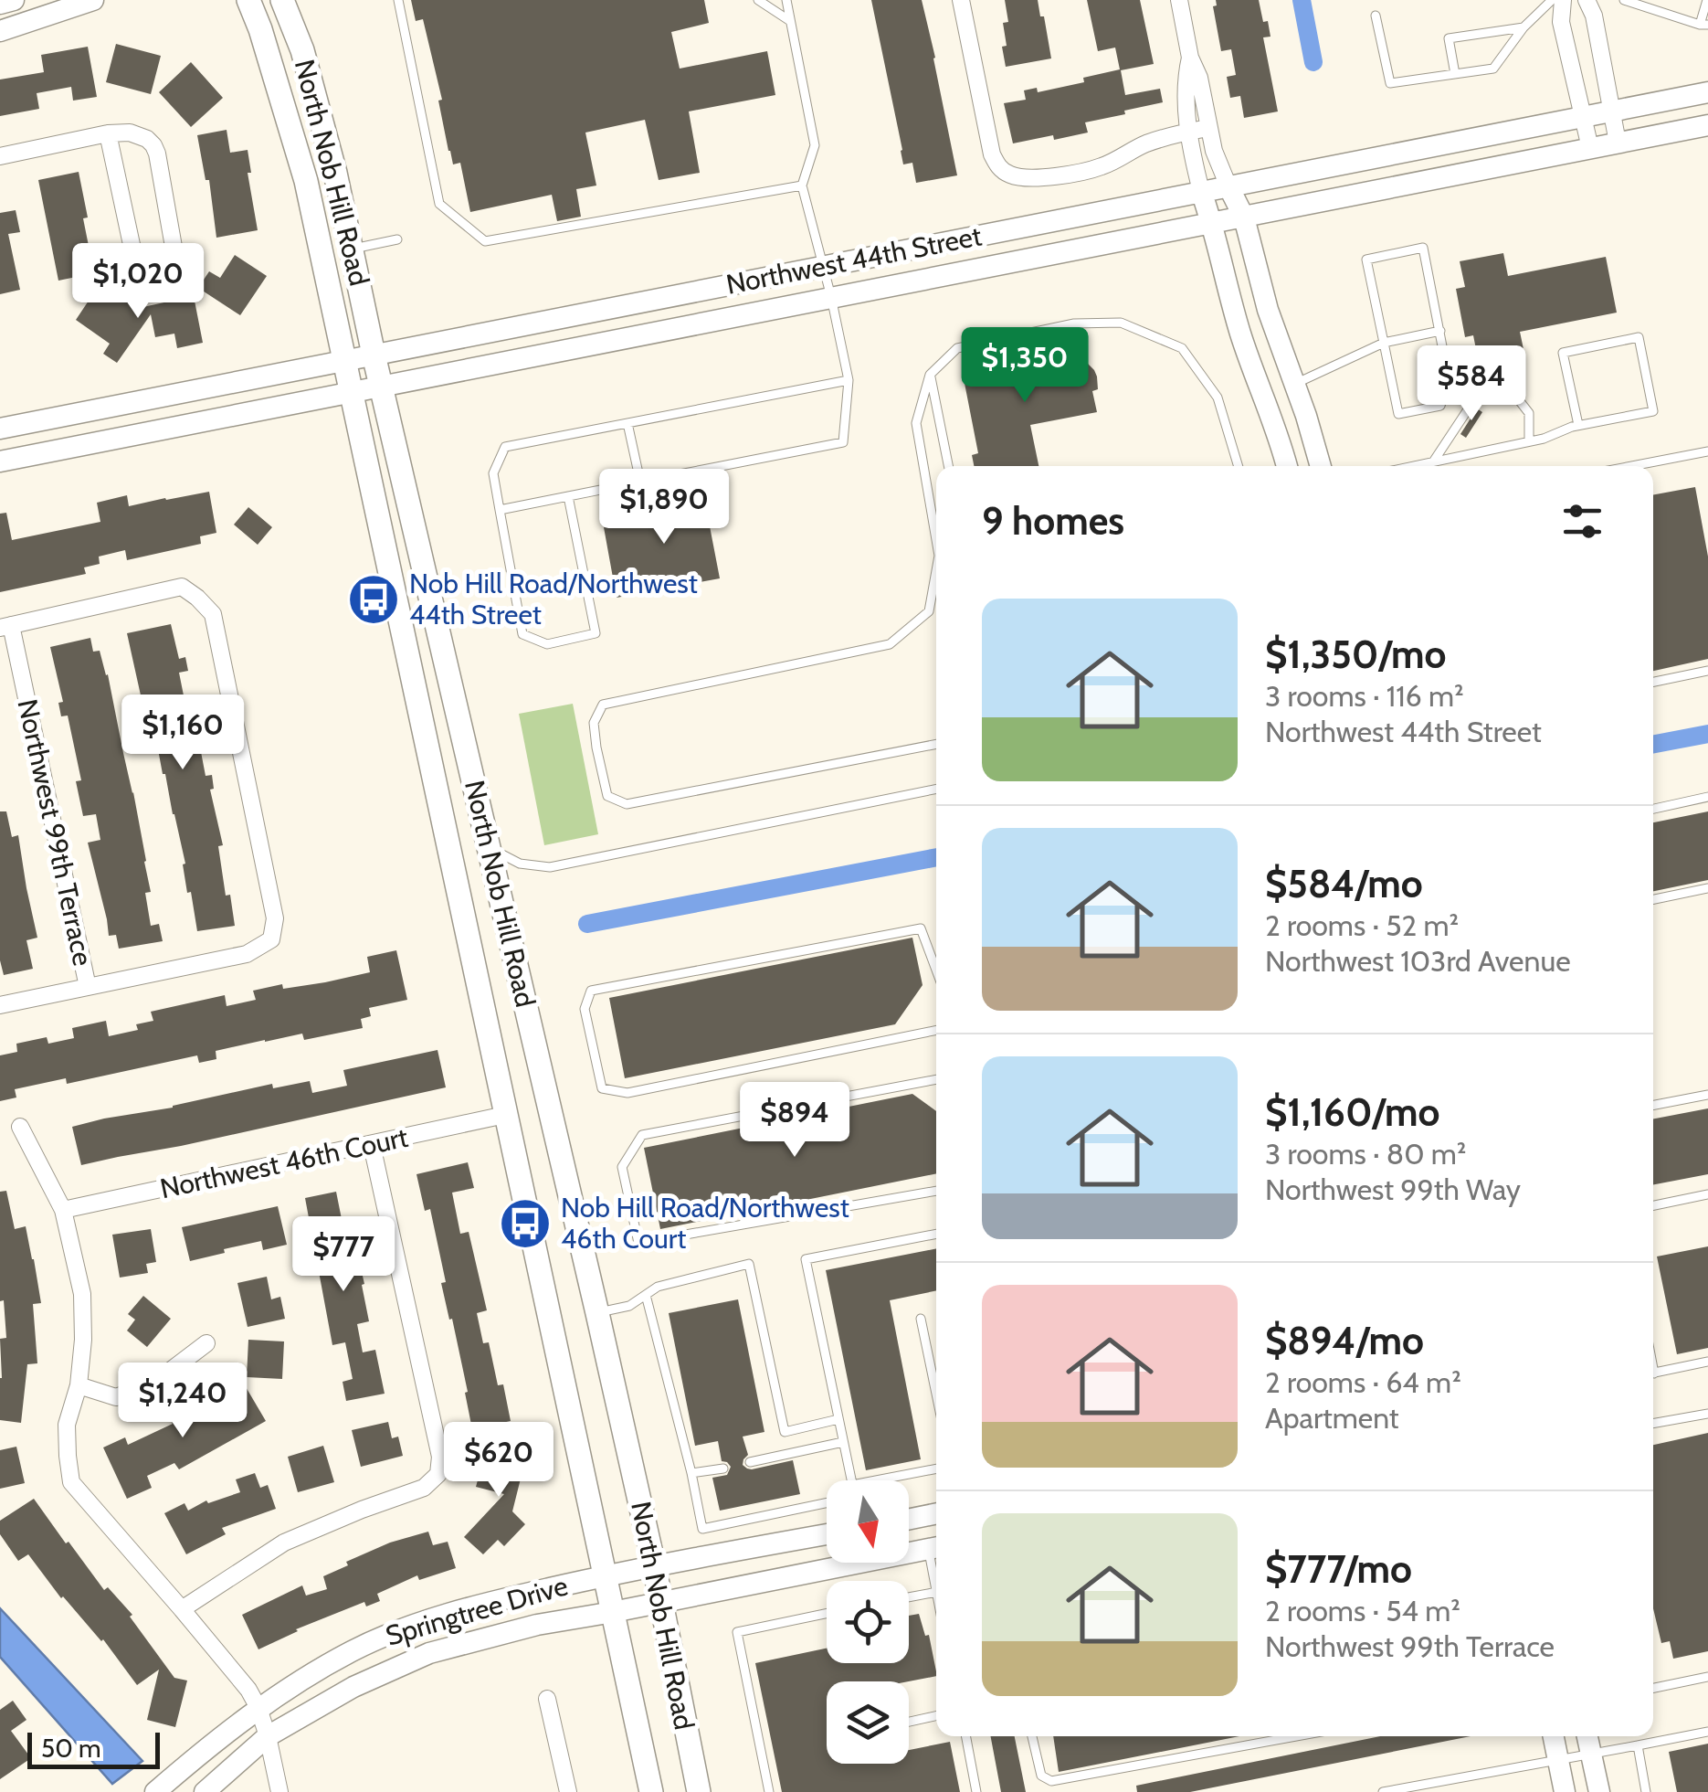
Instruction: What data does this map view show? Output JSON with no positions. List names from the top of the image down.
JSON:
{
  "streets": {
    "main road": ["North Nob Hill Road"],
    "street": [
      "Northwest 44th Street",
      "Northwest 99th Terrace",
      "Northwest 46th Court",
      "Springtree Drive"
    ]
  },
  "crossings": [
    ["North Nob Hill Road", "Northwest 44th Street"],
    ["North Nob Hill Road", "Northwest 46th Court"],
    ["North Nob Hill Road", "Springtree Drive"]
  ],
  "places": {
    "bus stop": ["Nob Hill Road/Northwest 44th Street", "Nob Hill Road/Northwest 46th Court"]
  },
  "scale_bar": "50 m",
  "north": "bottom",
  "page": {
    "price": [
      "$1,020",
      "$1,350",
      "$584",
      "$1,890",
      "$1,160",
      "$894",
      "$777",
      "$1,240",
      "$620"
    ],
    "heading": "9 homes",
    "list": [
      {
        "name": "$1,350/mo",
        "note": "3 rooms · 116 m² · Northwest 44th Street"
      },
      {
        "name": "$584/mo",
        "note": "2 rooms · 52 m² · Northwest 103rd Avenue"
      },
      {
        "name": "$1,160/mo",
        "note": "3 rooms · 80 m² · Northwest 99th Way"
      },
      {
        "name": "$894/mo",
        "note": "2 rooms · 64 m² · Apartment"
      },
      {
        "name": "$777/mo",
        "note": "2 rooms · 54 m² · Northwest 99th Terrace"
      }
    ],
    "scale": "50 m"
  }
}
